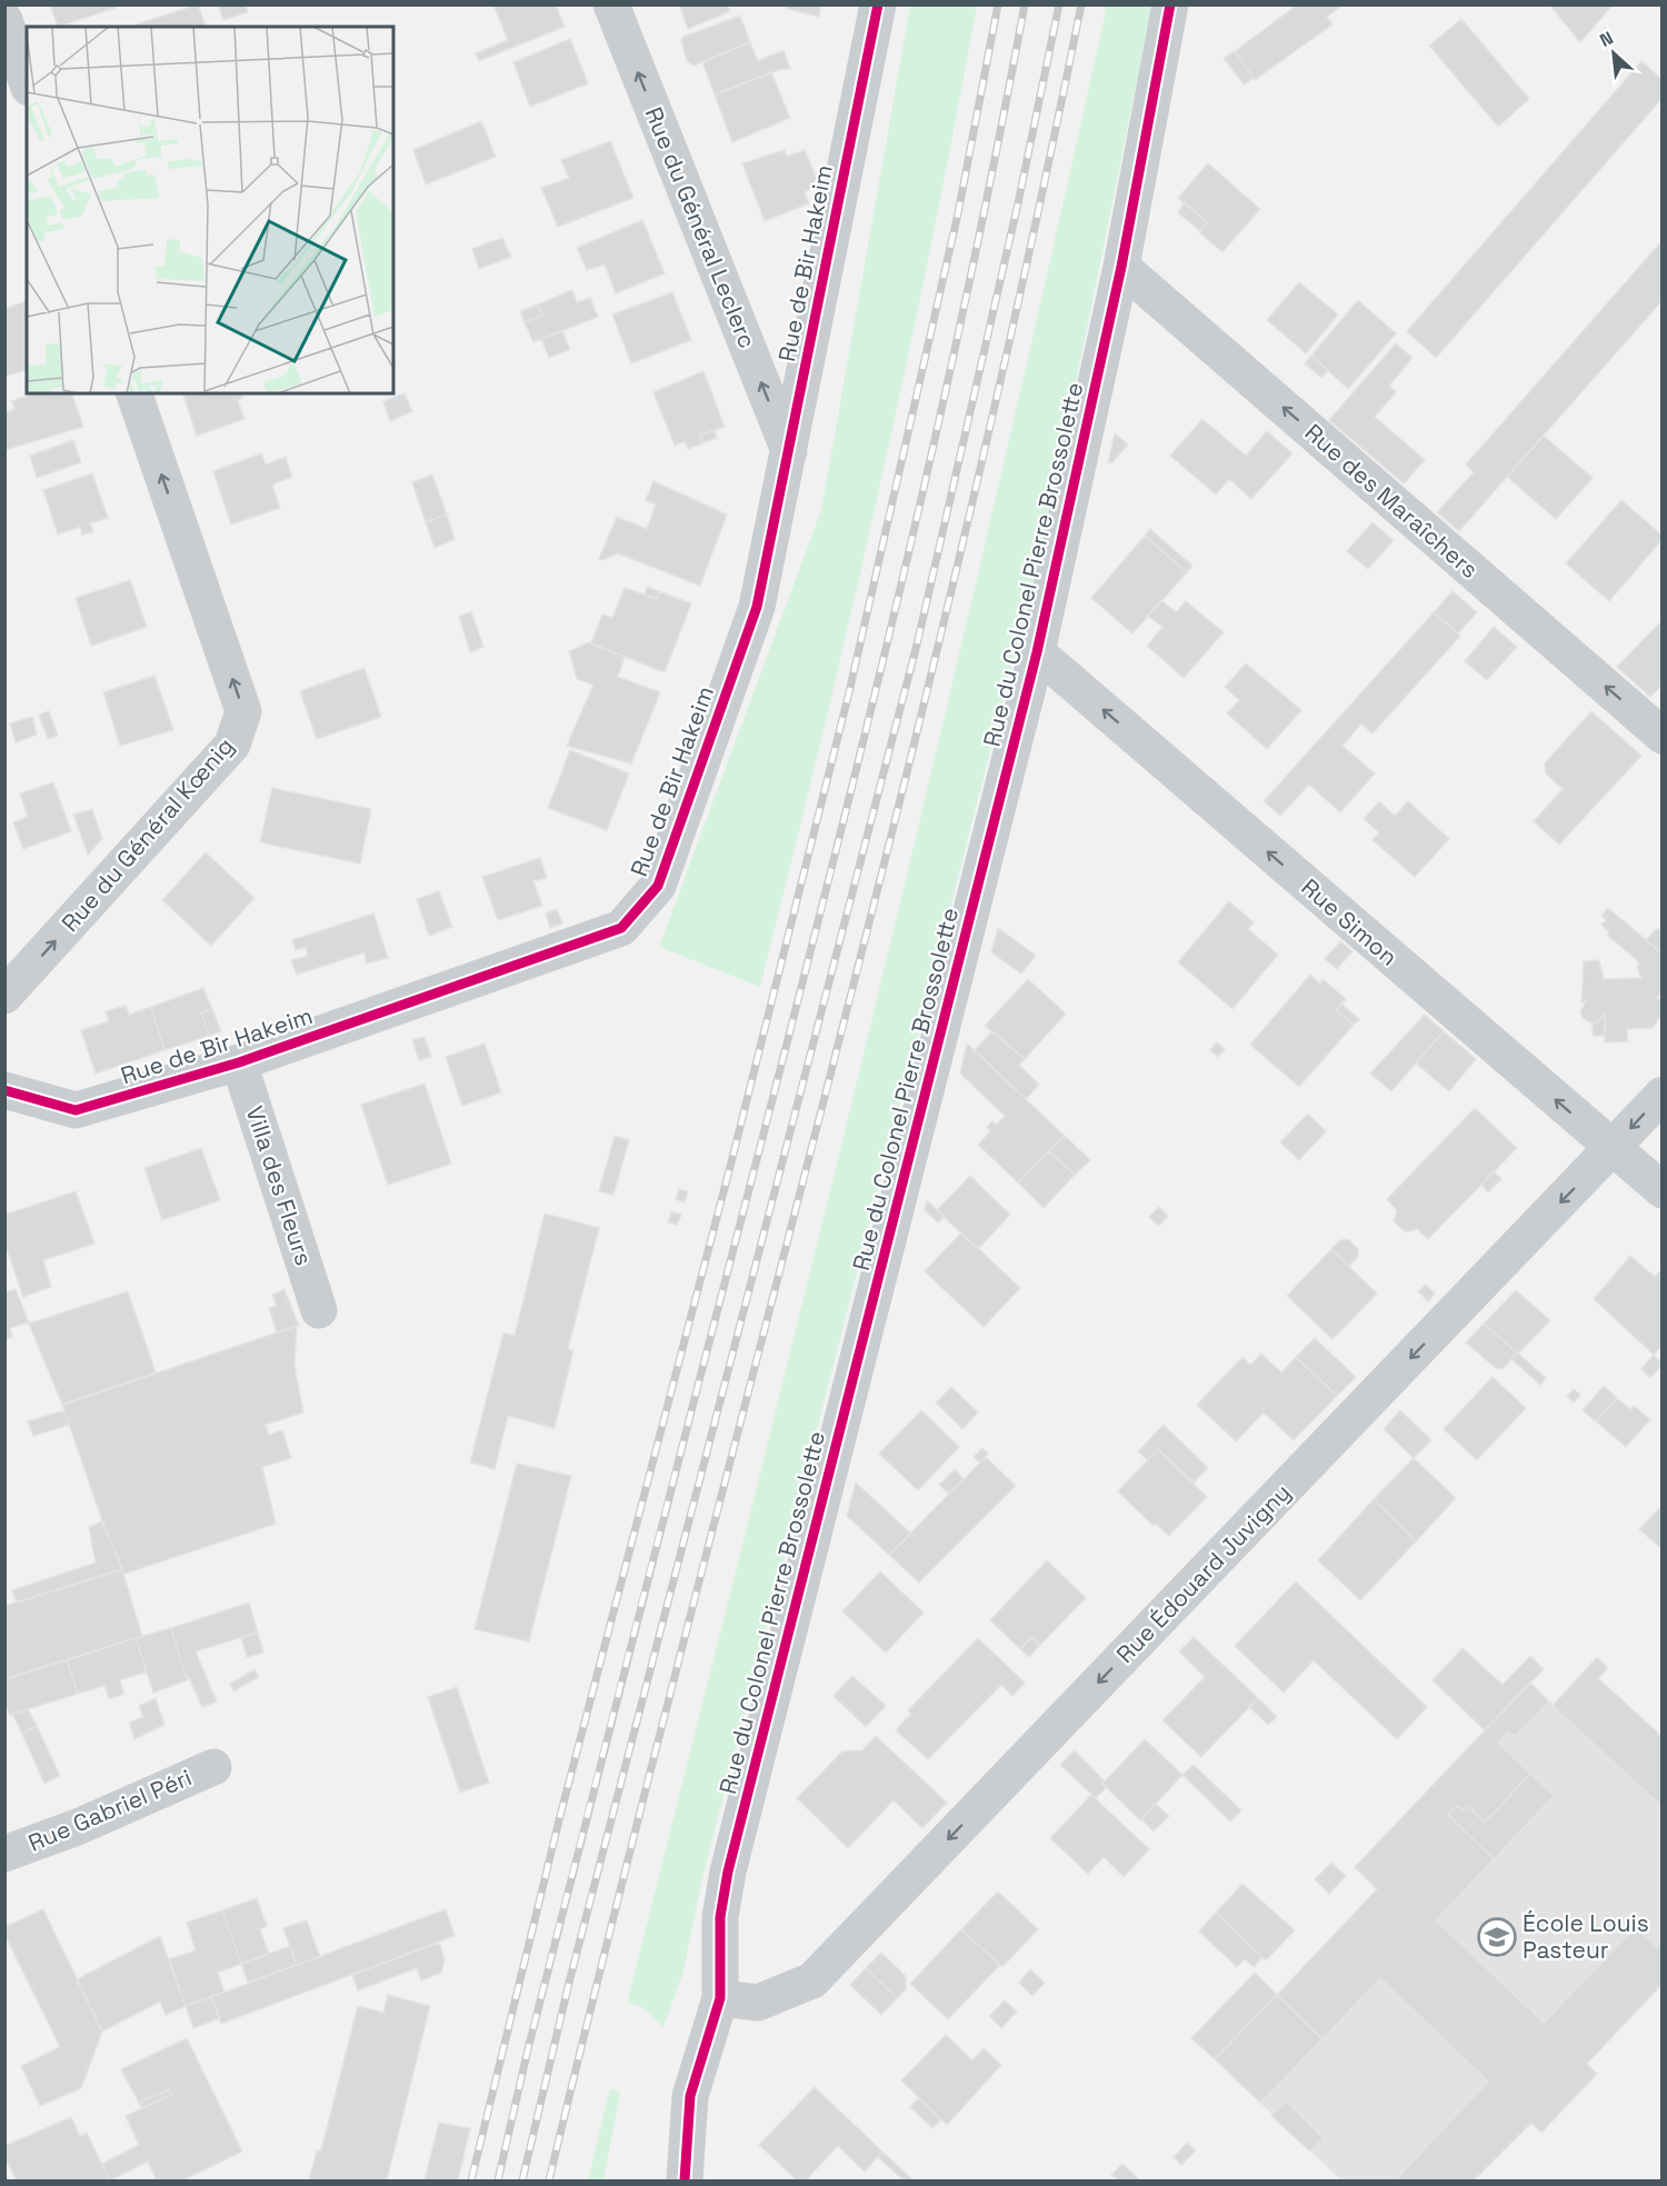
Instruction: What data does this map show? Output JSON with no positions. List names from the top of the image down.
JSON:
{
  "streets": {
    "street": [
      "Rue du Général Leclerc",
      "Rue de Bir Hakeim",
      "Rue des Maraîchers",
      "Rue du Colonel Pierre Brossolette",
      "Rue du Général Kœnig",
      "Rue Simon",
      "Villa des Fleurs",
      "Rue Édouard Juvigny",
      "Rue Gabriel Péri"
    ]
  },
  "crossings": [
    ["Rue du Général Leclerc", "Rue de Bir Hakeim"],
    ["Rue de Bir Hakeim", "Villa des Fleurs"],
    ["Rue des Maraîchers", "Rue du Colonel Pierre Brossolette"],
    ["Rue du Colonel Pierre Brossolette", "Rue Simon"],
    ["Rue du Colonel Pierre Brossolette", "Rue Édouard Juvigny"],
    ["Rue Simon", "Rue Édouard Juvigny"]
  ],
  "one_way": [
    "Rue du Général Leclerc",
    "Rue des Maraîchers",
    "Rue du Général Kœnig",
    "Rue Simon",
    "Rue Édouard Juvigny"
  ],
  "places": {
    "school or university": ["École Louis Pasteur"]
  },
  "north": "top left"
}
